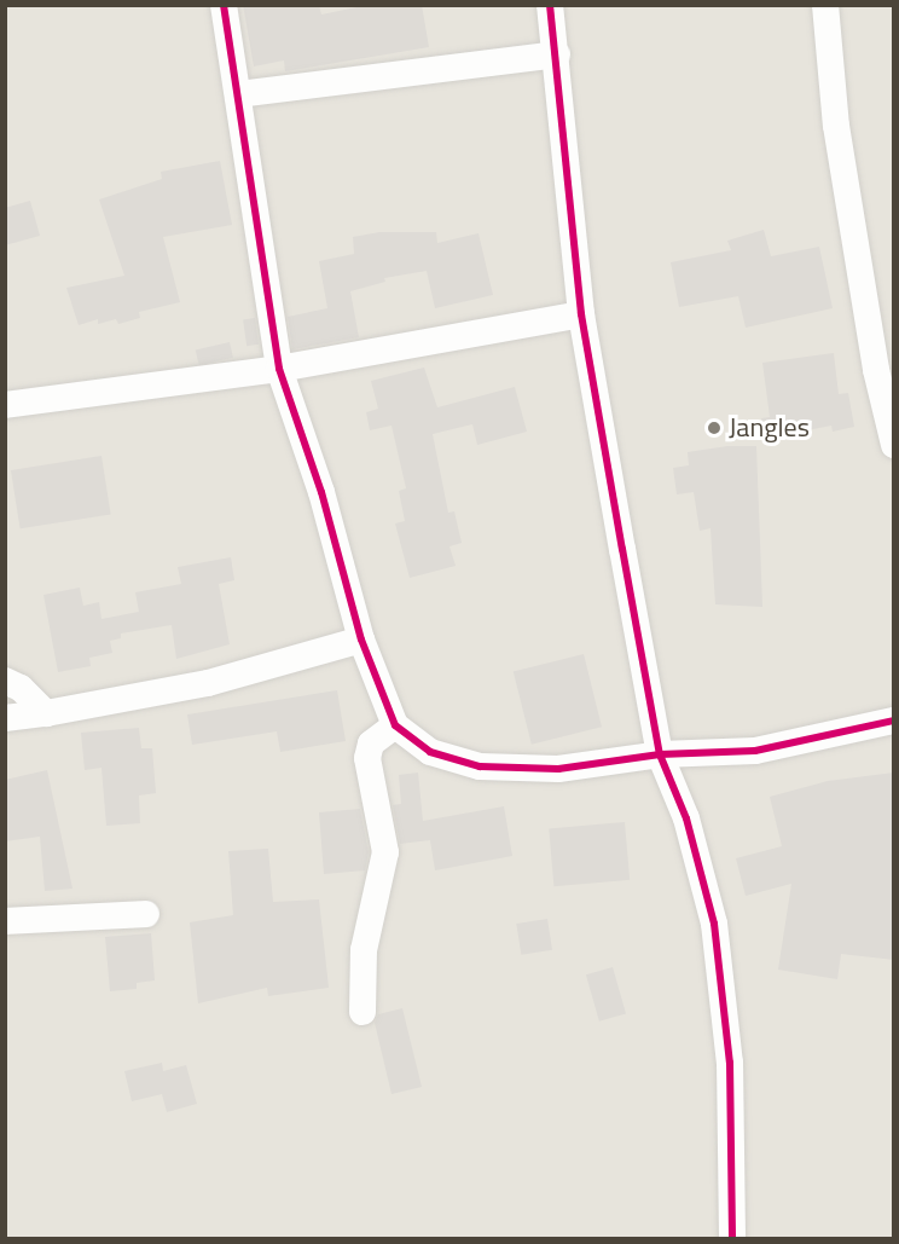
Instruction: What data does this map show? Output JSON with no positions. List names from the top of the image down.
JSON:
{
  "places": ["Jangles"]
}
